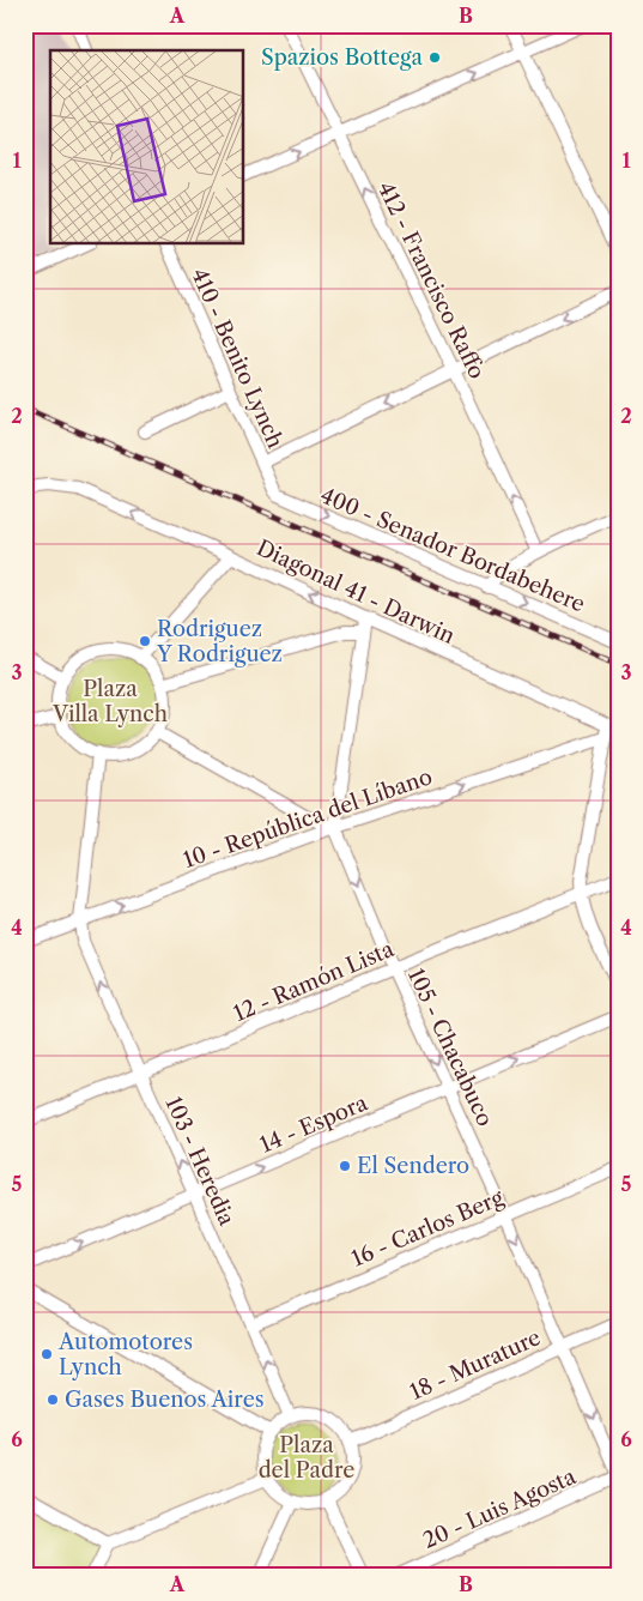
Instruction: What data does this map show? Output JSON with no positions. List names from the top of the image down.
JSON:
{
  "streets": {
    "street": [
      "412 - Francisco Raffo",
      "410 - Benito Lynch",
      "400 - Senador Bordabehere",
      "Diagonal 41 - Darwin",
      "10 - República del Líbano",
      "12 - Ramón Lista",
      "105 - Chacabuco",
      "14 - Espora",
      "103 - Heredia",
      "16 - Carlos Berg",
      "18 - Murature",
      "20 - Luis Agosta"
    ]
  },
  "crossings": [
    ["410 - Benito Lynch", "400 - Senador Bordabehere"],
    ["Diagonal 41 - Darwin", "10 - República del Líbano"],
    ["10 - República del Líbano", "105 - Chacabuco"],
    ["10 - República del Líbano", "103 - Heredia"],
    ["12 - Ramón Lista", "105 - Chacabuco"],
    ["12 - Ramón Lista", "103 - Heredia"],
    ["105 - Chacabuco", "14 - Espora"],
    ["105 - Chacabuco", "16 - Carlos Berg"],
    ["105 - Chacabuco", "18 - Murature"],
    ["105 - Chacabuco", "20 - Luis Agosta"],
    ["14 - Espora", "103 - Heredia"],
    ["103 - Heredia", "16 - Carlos Berg"],
    ["103 - Heredia", "18 - Murature"]
  ],
  "one_way": [
    "412 - Francisco Raffo",
    "400 - Senador Bordabehere",
    "Diagonal 41 - Darwin",
    "10 - República del Líbano",
    "105 - Chacabuco",
    "14 - Espora",
    "103 - Heredia"
  ],
  "parks": ["Plaza Villa Lynch", "Plaza del Padre"],
  "places": [
    "Spazios Bottega",
    "Rodriguez Y Rodriguez",
    "El Sendero",
    "Automotores Lynch",
    "Gases Buenos Aires"
  ],
  "grid": {
    "columns": ["A", "B"],
    "rows": [
      "1",
      "2",
      "3",
      "4",
      "5",
      "6"
    ]
  }
}
